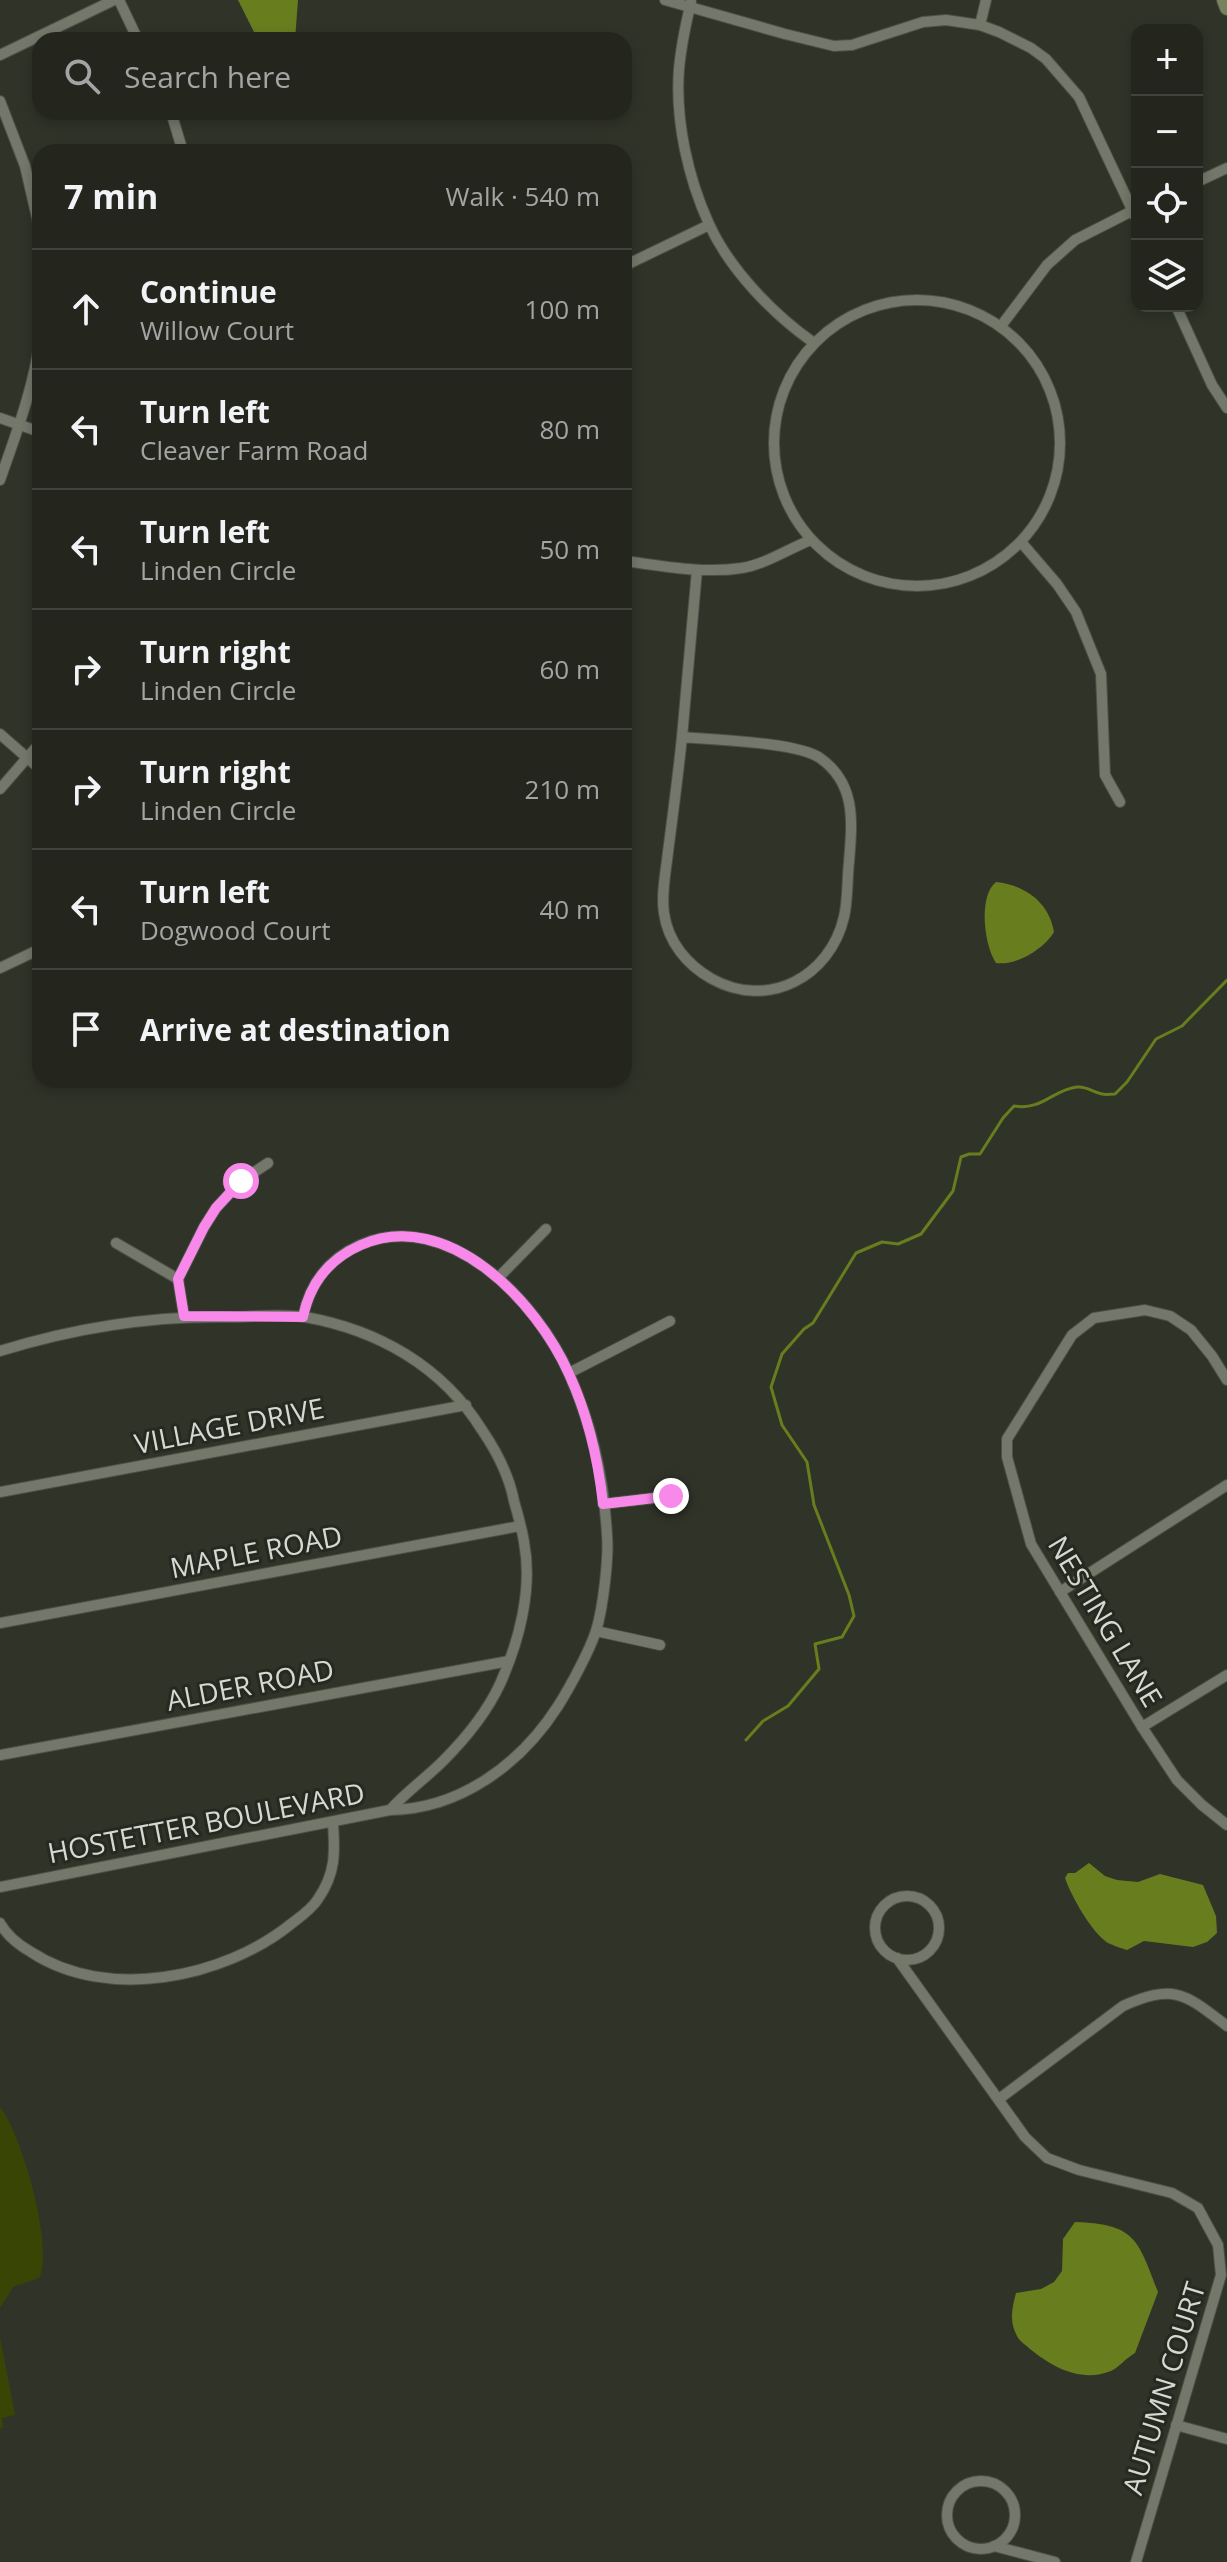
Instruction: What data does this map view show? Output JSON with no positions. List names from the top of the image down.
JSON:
{
  "streets": {
    "street": [
      "VILLAGE DRIVE",
      "MAPLE ROAD",
      "NESTING LANE",
      "ALDER ROAD",
      "HOSTETTER BOULEVARD",
      "AUTUMN COURT"
    ]
  },
  "crossings": [
    ["VILLAGE DRIVE", "HOSTETTER BOULEVARD"],
    ["MAPLE ROAD", "HOSTETTER BOULEVARD"],
    ["ALDER ROAD", "HOSTETTER BOULEVARD"]
  ],
  "page": {
    "map_buttons": ["+", "−"],
    "search": "Search here",
    "heading": ["7 min", "Walk · 540 m"],
    "list": [
      ["Continue", "Willow Court", "100 m"],
      ["Turn left", "Cleaver Farm Road", "80 m"],
      ["Turn left", "Linden Circle", "50 m"],
      ["Turn right", "Linden Circle", "60 m"],
      ["Turn right", "Linden Circle", "210 m"],
      ["Turn left", "Dogwood Court", "40 m"],
      "Arrive at destination"
    ]
  }
}
